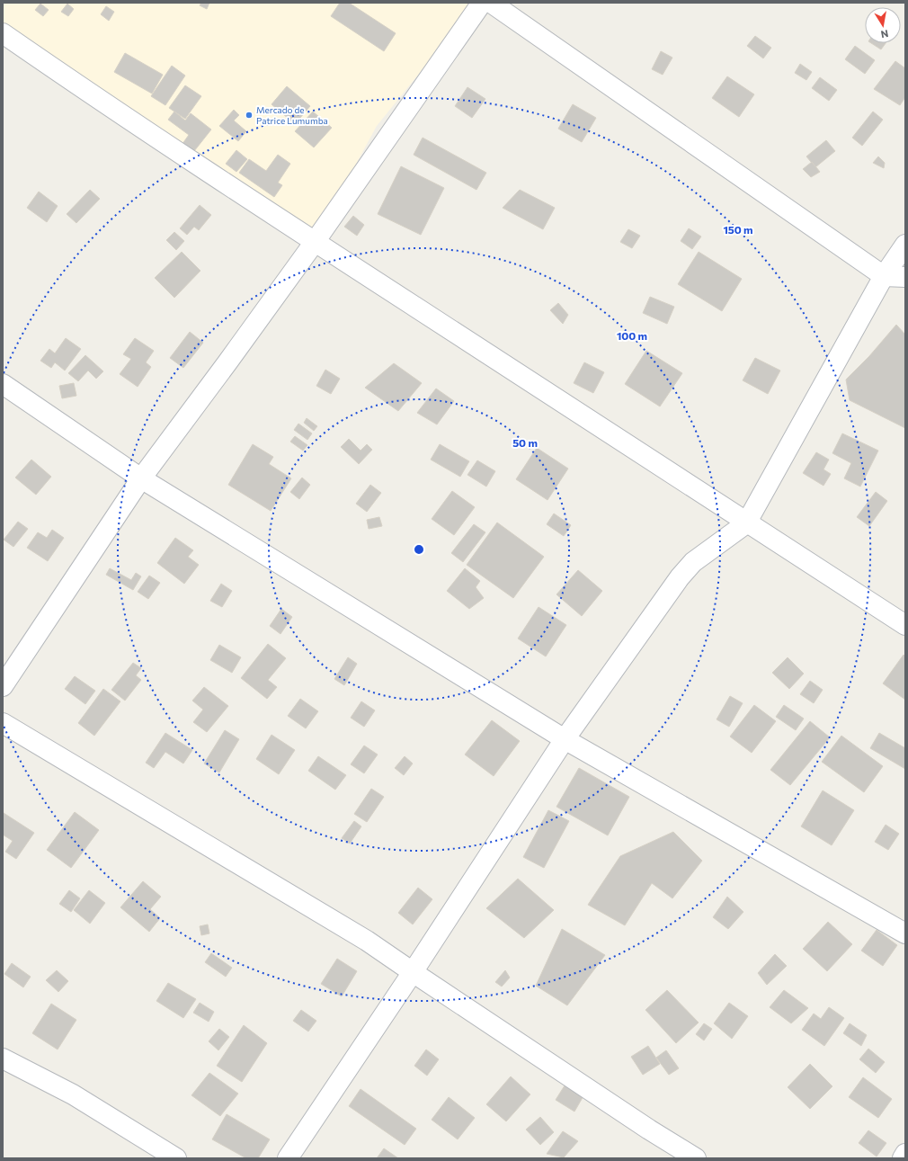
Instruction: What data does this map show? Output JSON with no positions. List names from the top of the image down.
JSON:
{
  "places": ["Mercado de Patrice Lumumba"],
  "north": "bottom",
  "rings": ["150 m", "100 m", "50 m"]
}
